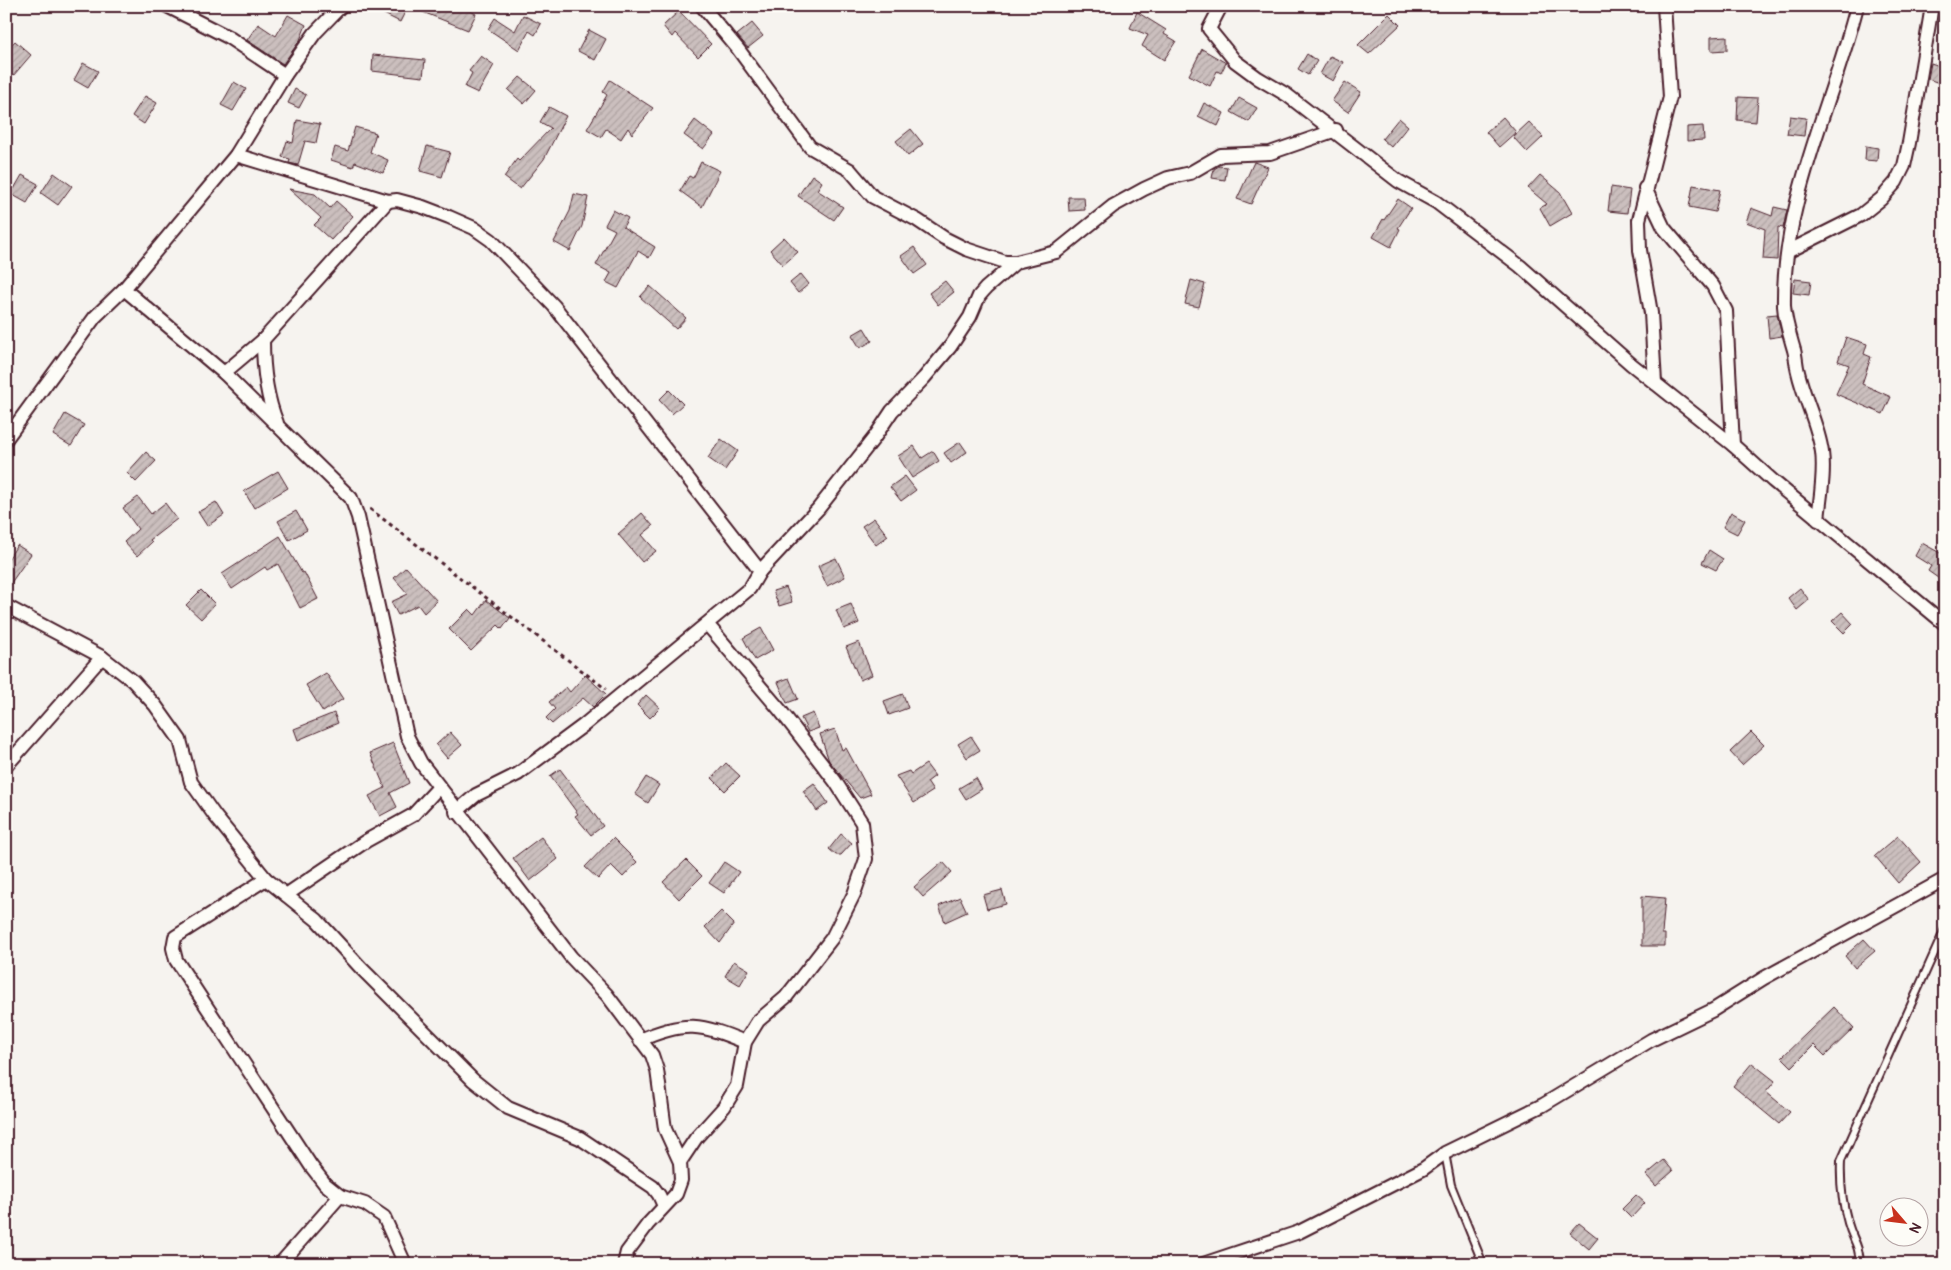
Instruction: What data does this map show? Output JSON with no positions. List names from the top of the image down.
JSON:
{
  "north": "bottom right"
}
